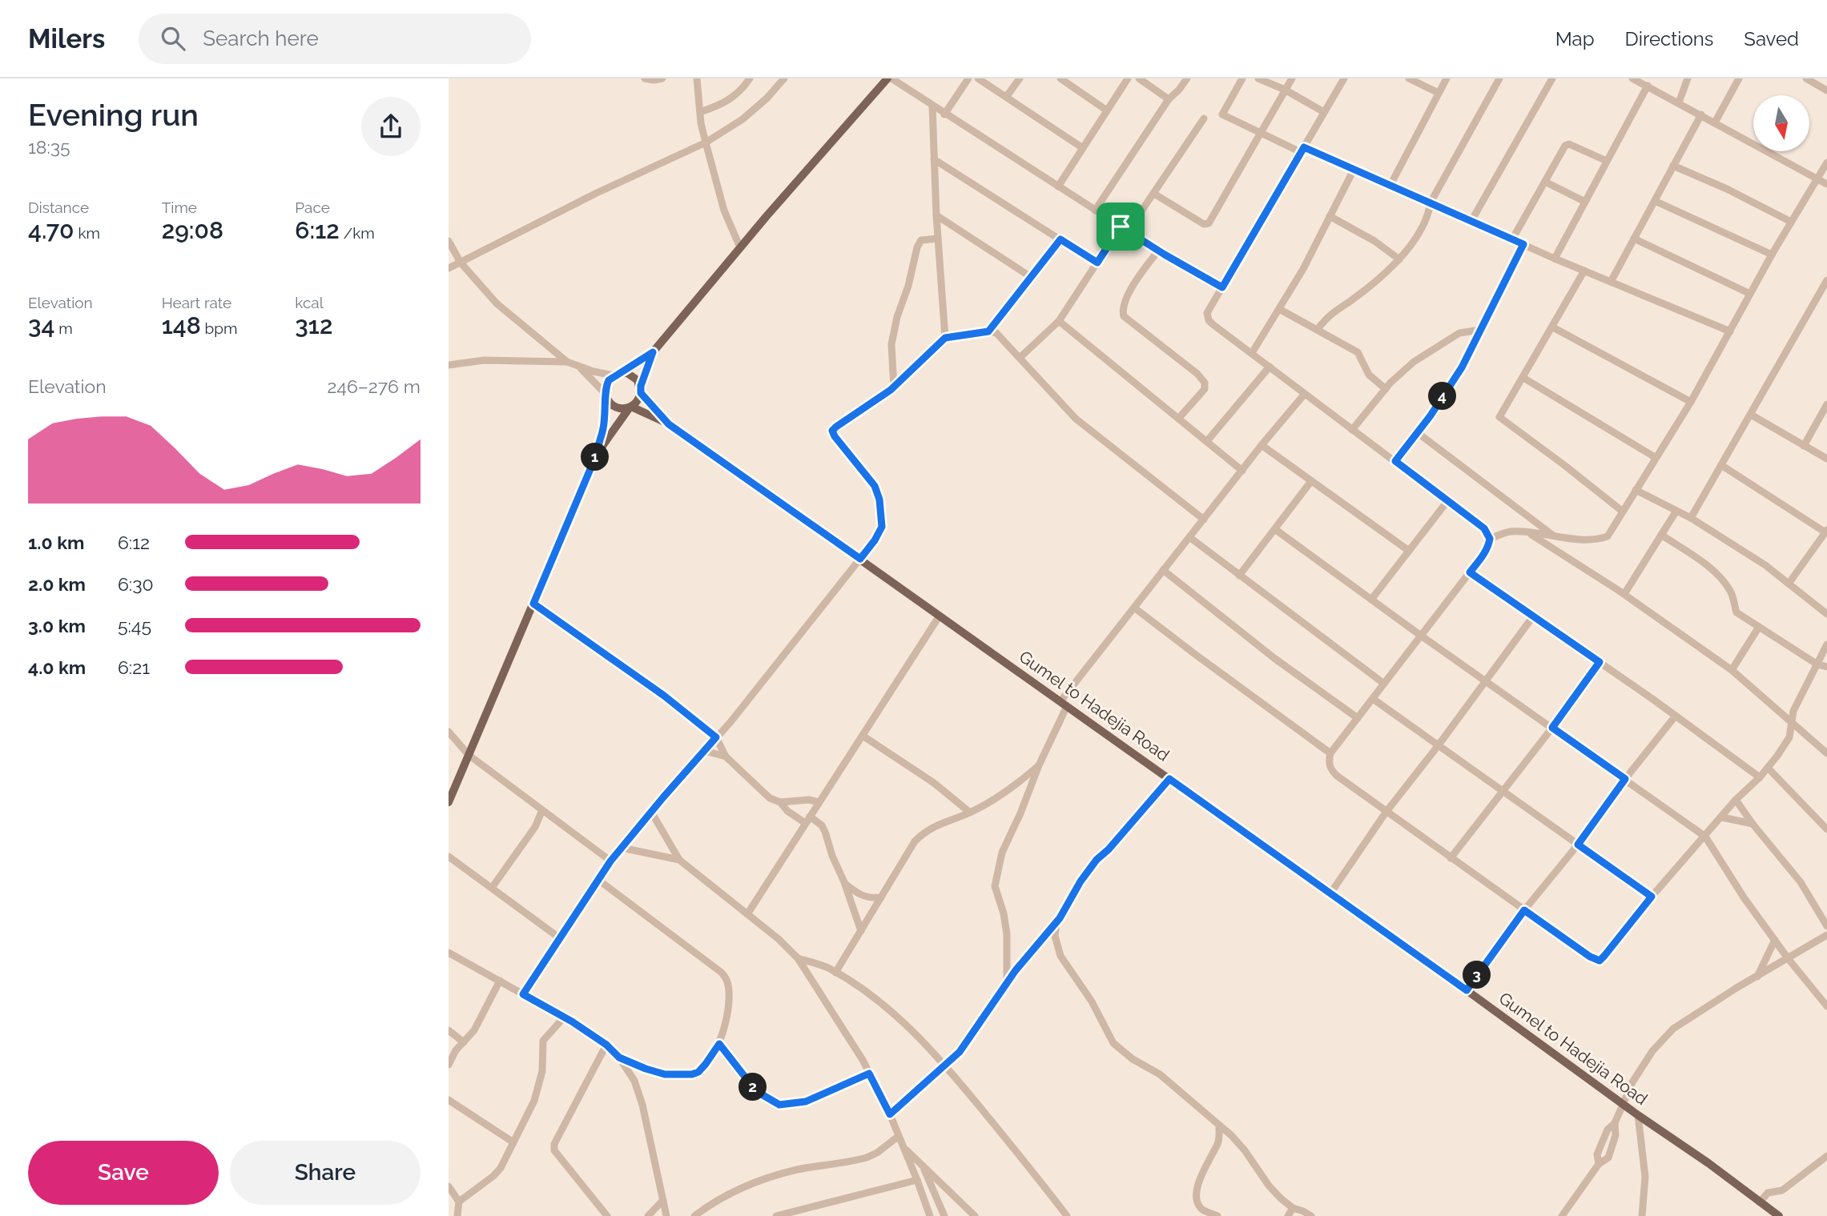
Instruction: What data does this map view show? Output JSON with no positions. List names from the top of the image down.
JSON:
{
  "streets": {
    "main road": ["Gumel to Hadejia Road"]
  },
  "north": "bottom",
  "page": {
    "header": "Milers",
    "search": "Search here",
    "nav": ["Map", "Directions", "Saved"],
    "heading": ["Evening run", "18:35"],
    "stats": [
      ["Distance", "4.70 km"],
      ["Time", "29:08"],
      ["Pace", "6:12 /km"],
      ["Elevation", "34 m"],
      ["Heart rate", "148 bpm"],
      ["kcal", "312"]
    ],
    "chart": ["Elevation", "246–276 m"],
    "pins": [
      "4",
      "1",
      "3",
      "2"
    ],
    "list": [
      {
        "name": "1.0 km",
        "note": "6:12"
      },
      {
        "name": "2.0 km",
        "note": "6:30"
      },
      {
        "name": "3.0 km",
        "note": "5:45"
      },
      {
        "name": "4.0 km",
        "note": "6:21"
      }
    ],
    "buttons": ["Save", "Share"]
  }
}
